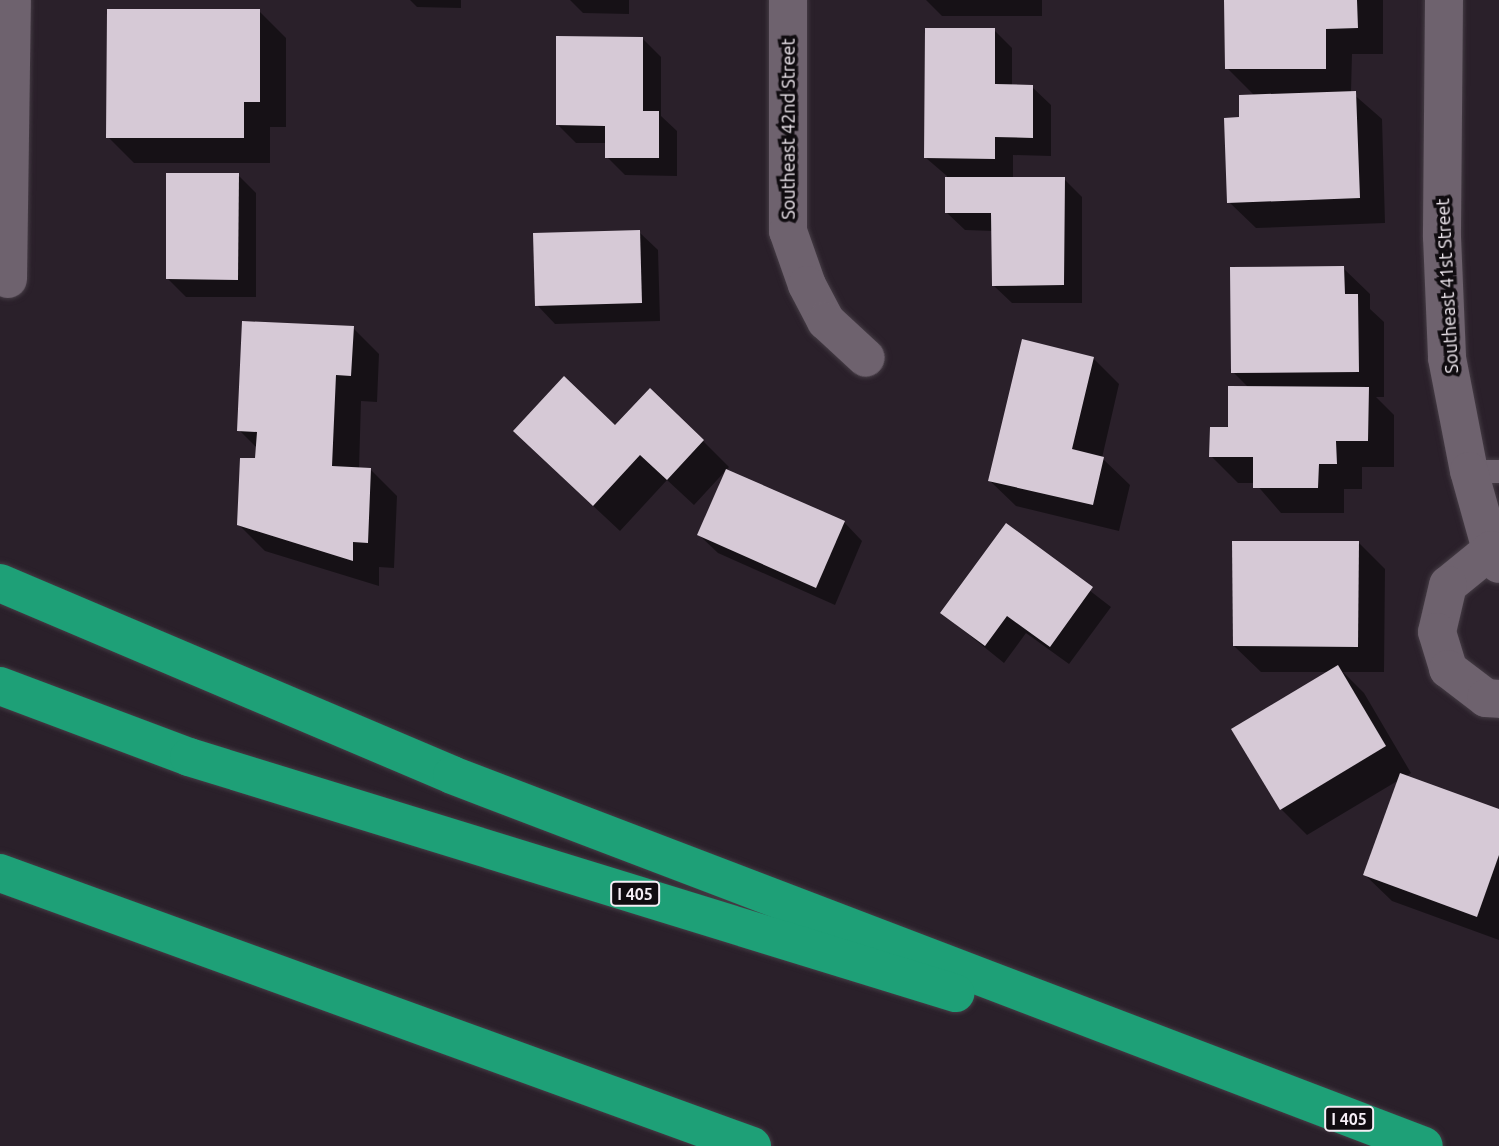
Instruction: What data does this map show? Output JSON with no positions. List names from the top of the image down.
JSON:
{
  "streets": {
    "highway": ["I 405"],
    "street": ["Southeast 42nd Street", "Southeast 41st Street"]
  }
}
